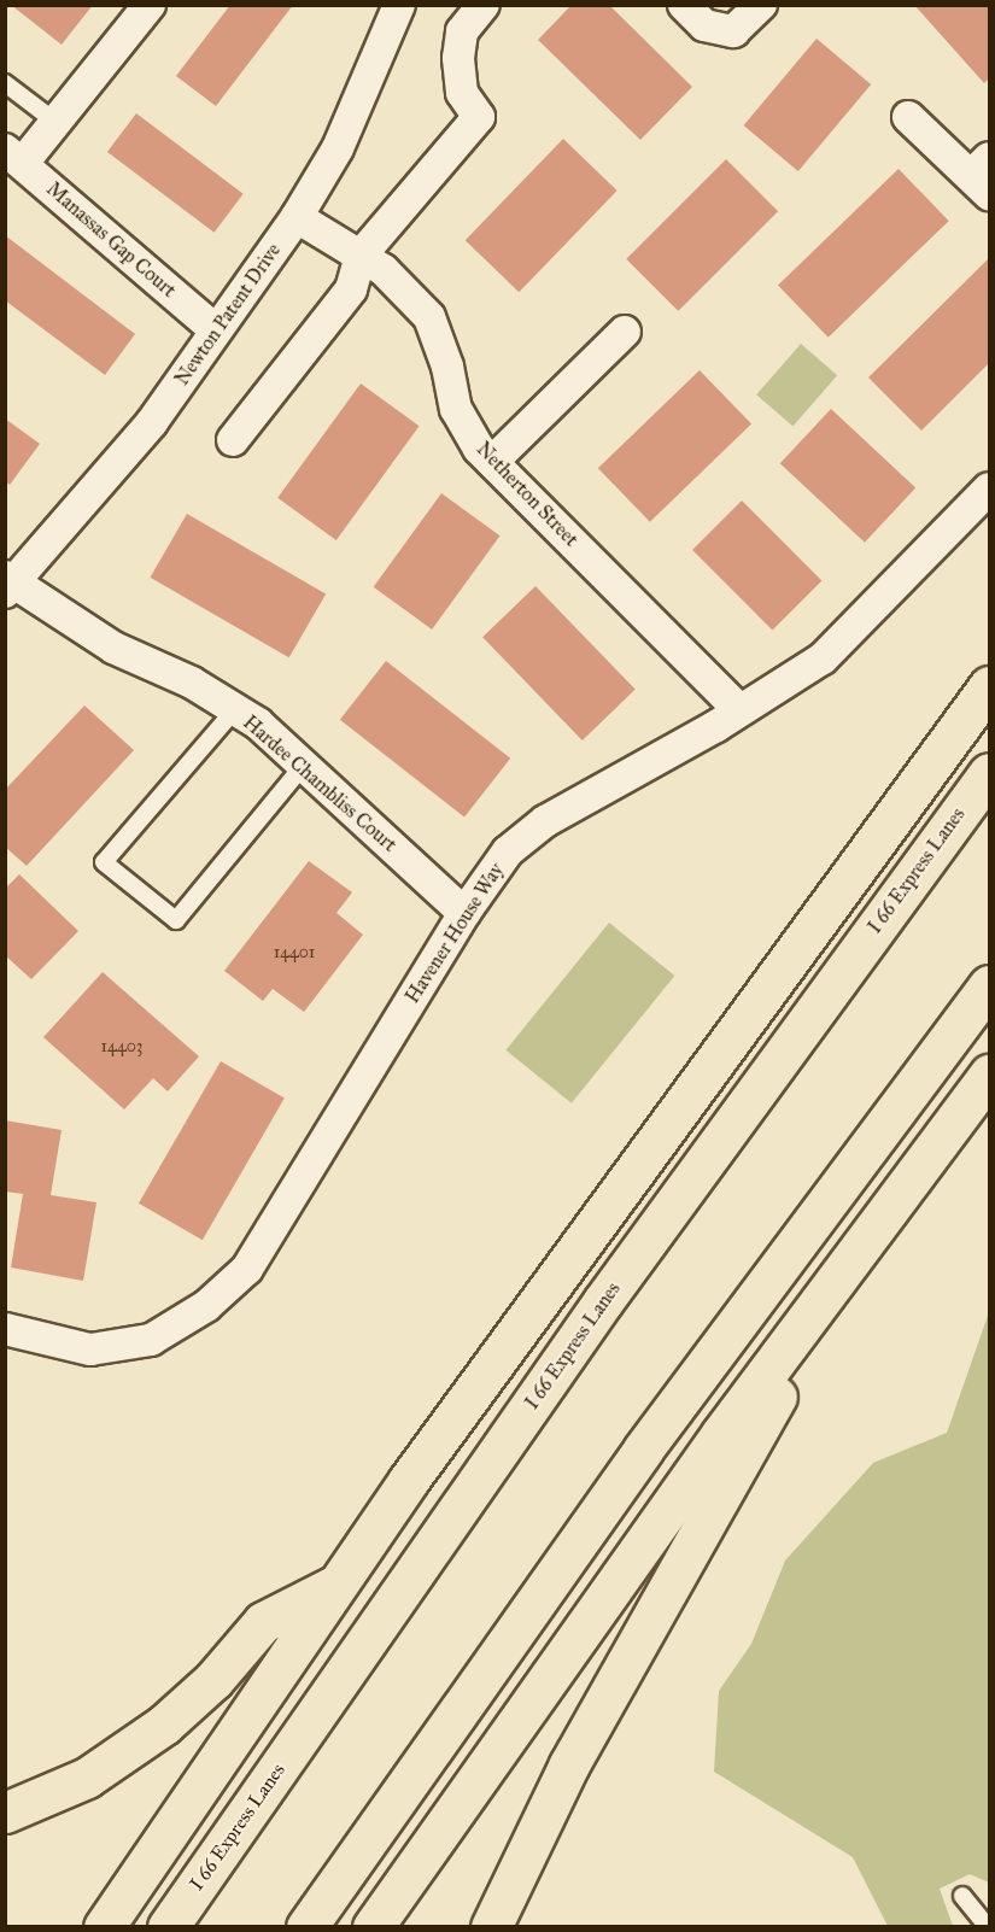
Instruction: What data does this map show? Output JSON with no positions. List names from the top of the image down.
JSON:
{
  "streets": {
    "highway": ["I 66 Express Lanes"],
    "street": [
      "Manassas Gap Court",
      "Newton Patent Drive",
      "Netherton Street",
      "Hardee Chambliss Court",
      "Havener House Way"
    ]
  },
  "crossings": [
    ["Manassas Gap Court", "Newton Patent Drive"],
    ["Newton Patent Drive", "Netherton Street"],
    ["Newton Patent Drive", "Hardee Chambliss Court"],
    ["Netherton Street", "Havener House Way"],
    ["Hardee Chambliss Court", "Havener House Way"]
  ],
  "house_numbers": ["14401", "14403"]
}
